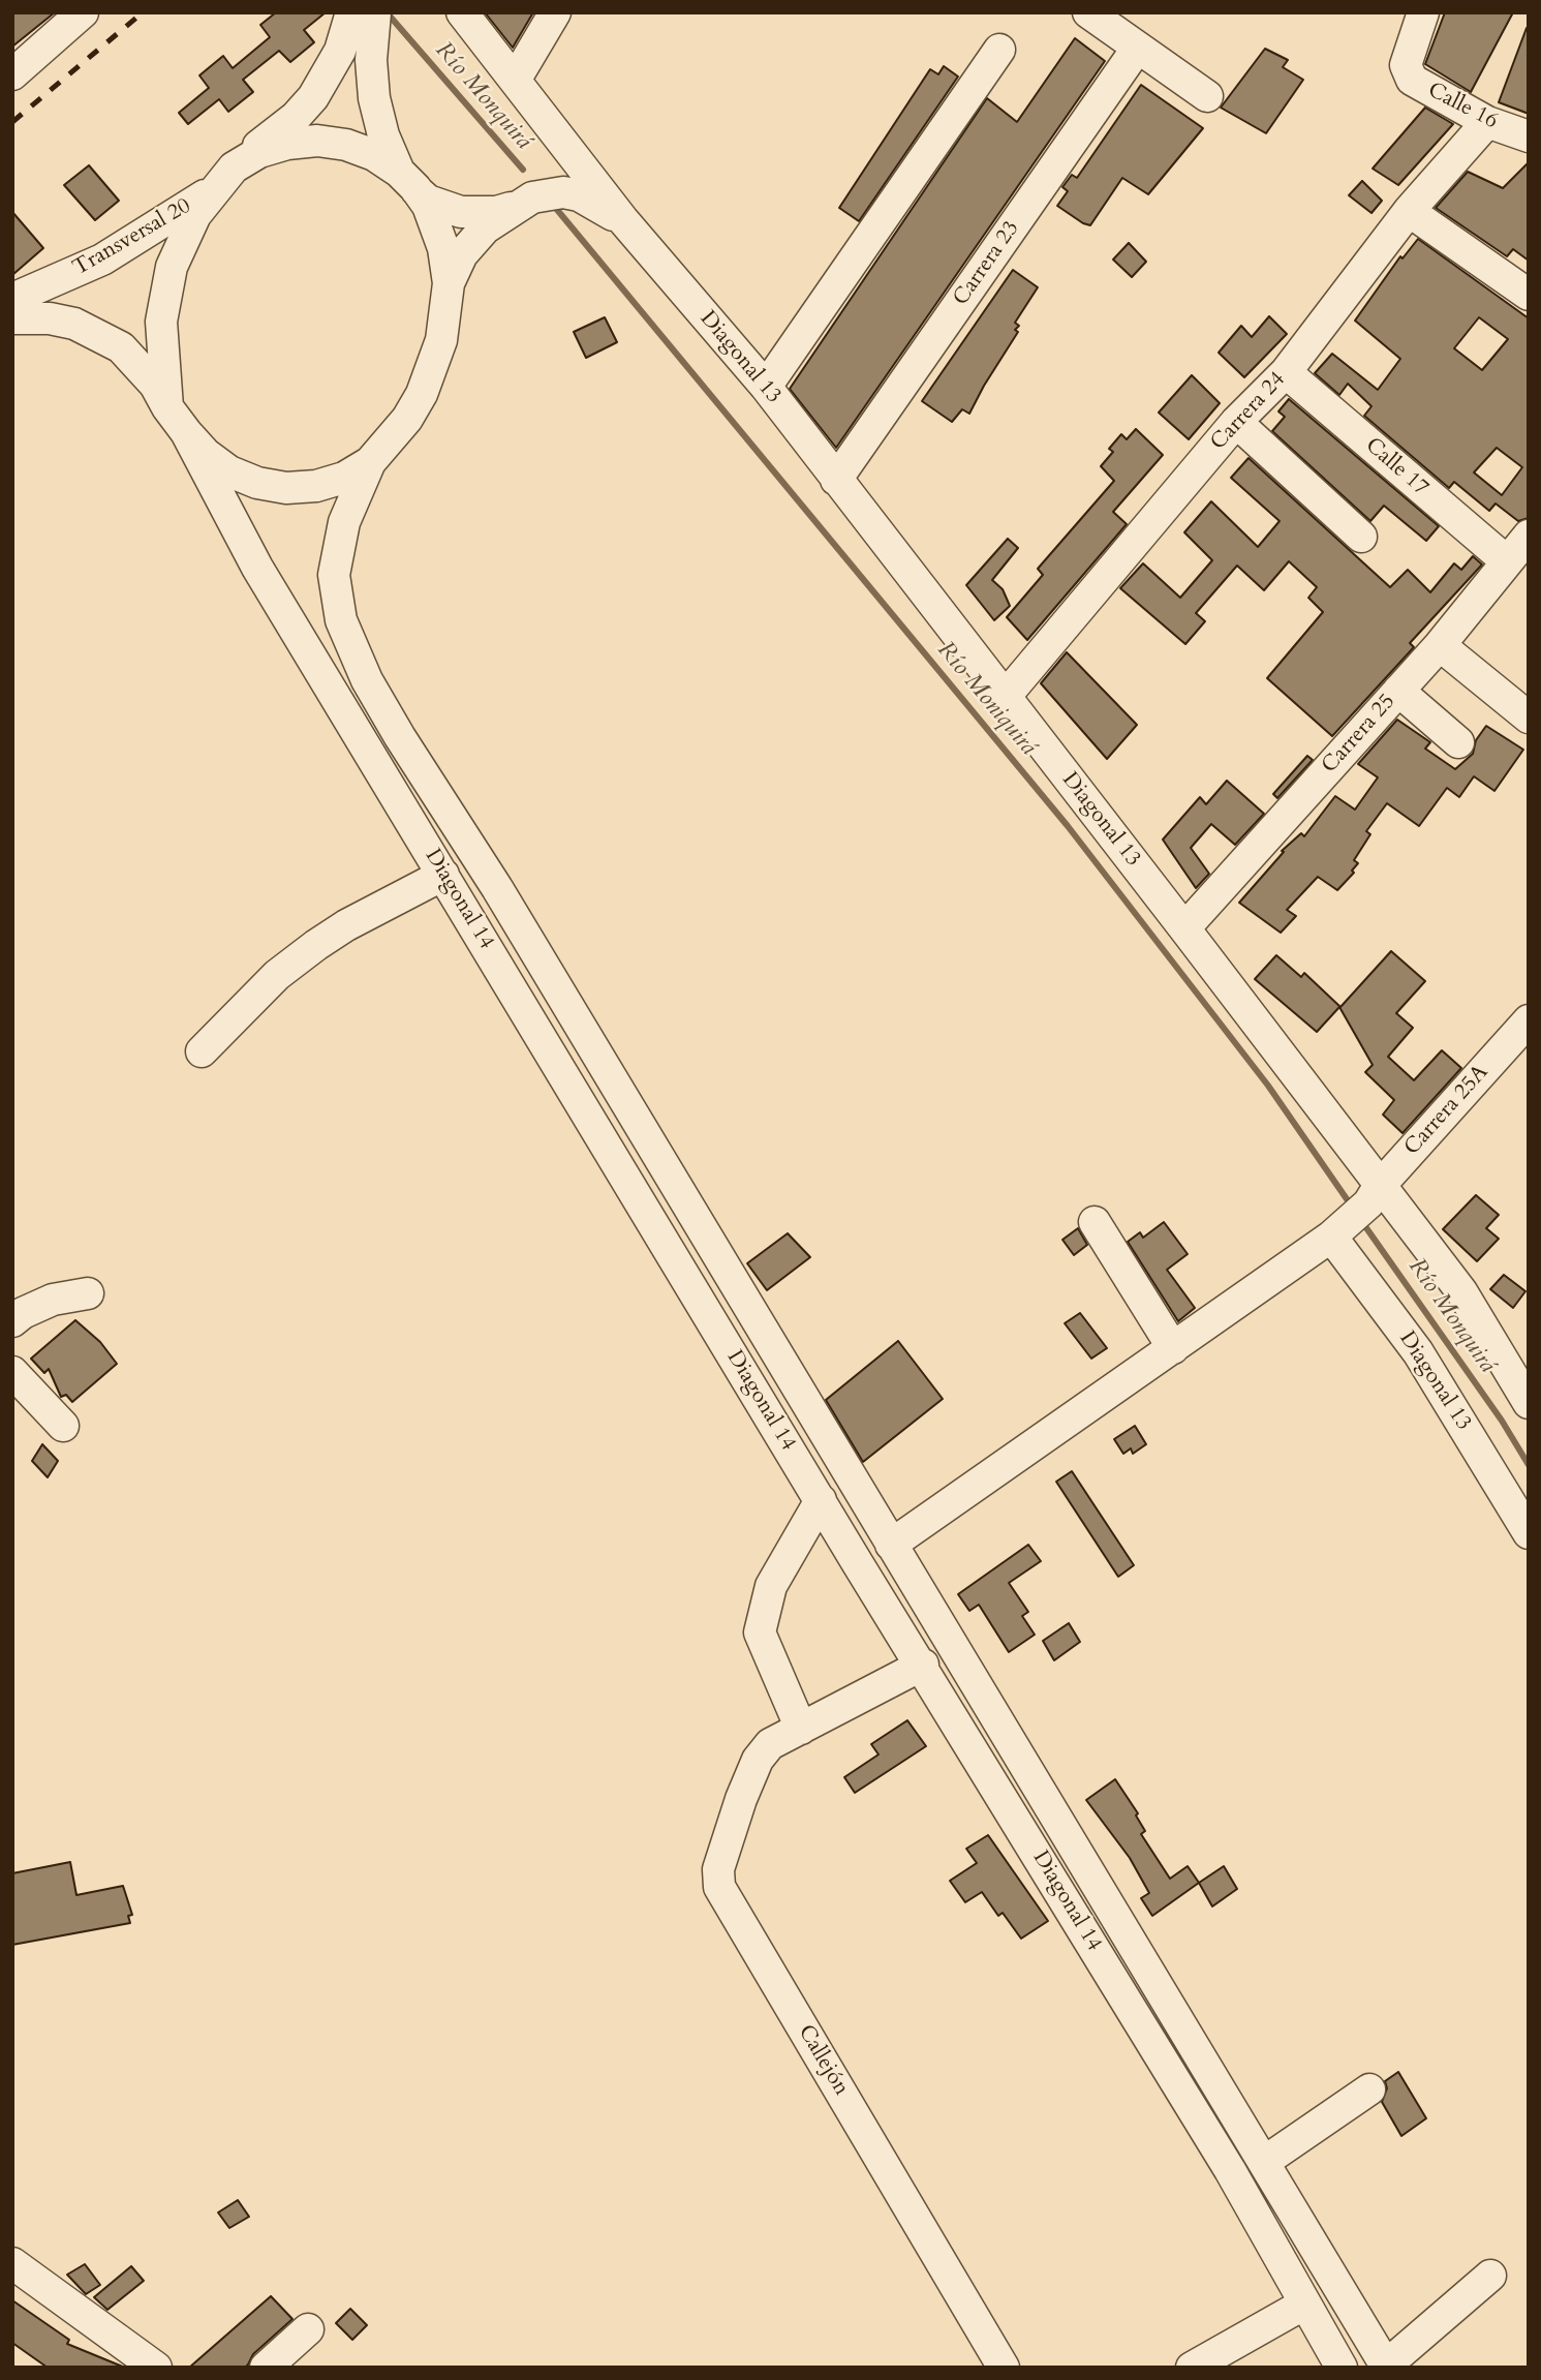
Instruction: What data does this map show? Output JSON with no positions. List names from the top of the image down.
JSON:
{
  "streets": {
    "street": [
      "Calle 16",
      "Transversal 20",
      "Carrera 23",
      "Diagonal 13",
      "Carrera 24",
      "Calle 17",
      "Carrera 25",
      "Diagonal 14",
      "Carrera 25A",
      "Callejón"
    ]
  },
  "crossings": [
    ["Calle 16", "Carrera 24"],
    ["Carrera 23", "Diagonal 13"],
    ["Diagonal 13", "Carrera 24"],
    ["Diagonal 13", "Carrera 25"],
    ["Diagonal 13", "Carrera 25A"],
    ["Carrera 24", "Calle 17"],
    ["Calle 17", "Carrera 25"],
    ["Diagonal 14", "Carrera 25A"]
  ],
  "water": ["Río Monquirá", "Río Moniquirá"]
}
